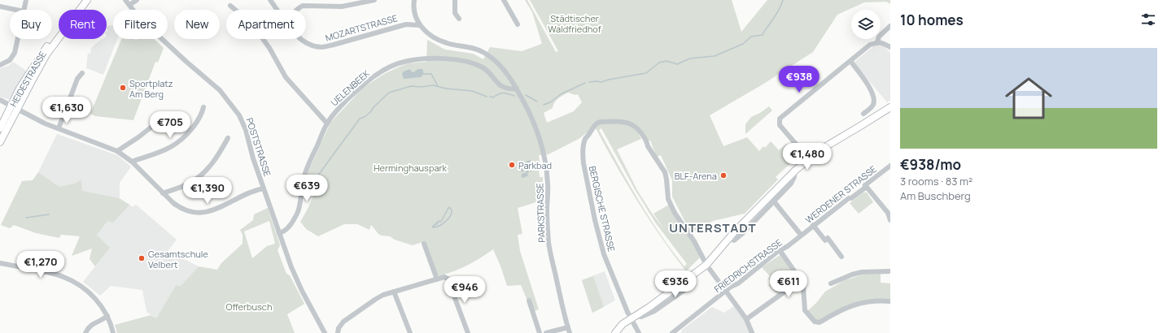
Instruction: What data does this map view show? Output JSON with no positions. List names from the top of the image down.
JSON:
{
  "streets": {
    "main road": ["HEIDESTRASSE"],
    "street": [
      "MOZARTSTRASSE",
      "UELENBEEK",
      "POSTSTRASSE",
      "WERDENER STRASSE",
      "BERGISCHE STRASSE",
      "PARKSTRASSE",
      "FRIEDRICHSTRASSE"
    ]
  },
  "crossings": [
    ["MOZARTSTRASSE", "PARKSTRASSE"],
    ["UELENBEEK", "POSTSTRASSE"],
    ["WERDENER STRASSE", "FRIEDRICHSTRASSE"]
  ],
  "districts": ["UNTERSTADT"],
  "parks": ["Städtischer Waldfriedhof", "Herminghauspark", "Offerbusch"],
  "places": [
    "Sportplatz Am Berg",
    "Parkbad",
    "BLF-Arena",
    "Gesamtschule Velbert"
  ],
  "page": {
    "heading": "10 homes",
    "chip": [
      "Buy",
      "Rent",
      "Filters",
      "New",
      "Apartment"
    ],
    "list": [
      {
        "name": "€938/mo",
        "note": "3 rooms · 83 m² · Am Buschberg"
      }
    ],
    "price": [
      "€938",
      "€1,630",
      "€705",
      "€1,480",
      "€639",
      "€1,390",
      "€1,270",
      "€936",
      "€611",
      "€946"
    ]
  }
}
